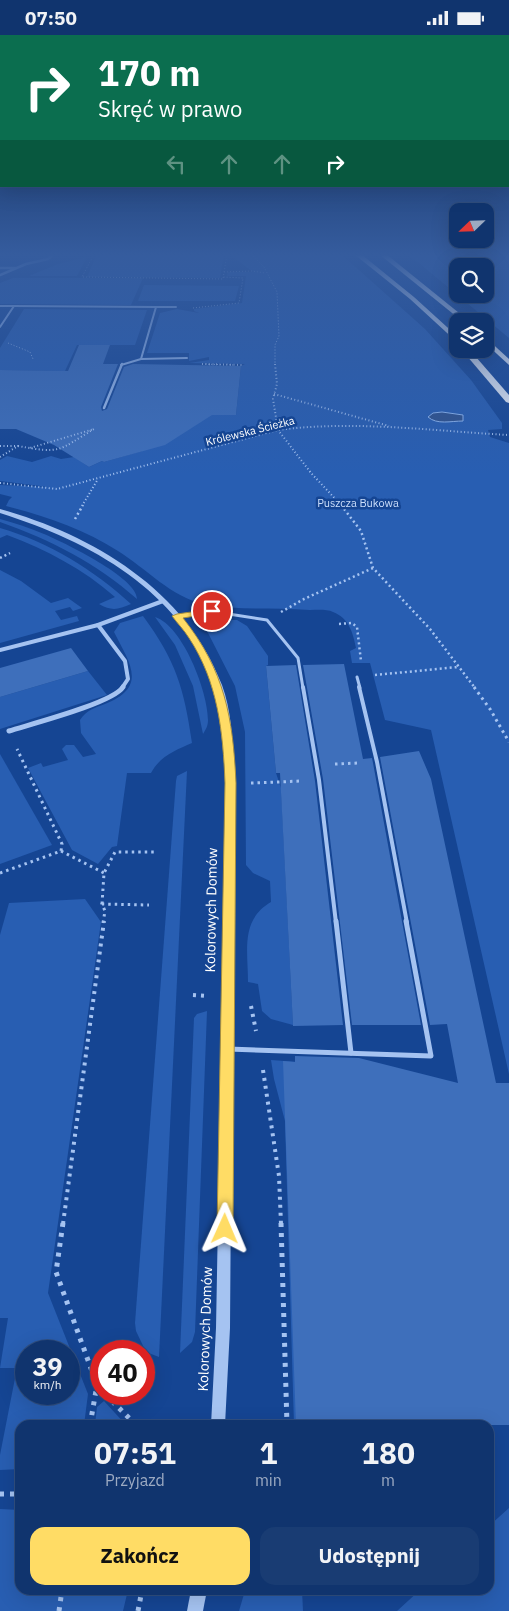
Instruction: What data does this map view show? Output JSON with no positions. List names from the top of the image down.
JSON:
{
  "streets": {
    "street": ["Kolorowych Domów"],
    "path": ["Królewska Ścieżka"]
  },
  "parks": ["Puszcza Bukowa"],
  "north": "bottom left",
  "page": {
    "status": "07:50",
    "turn": ["170 m", "Skręć w prawo"],
    "speed": "39 km/h",
    "limit": "40",
    "eta": [
      "07:51",
      "Przyjazd",
      "1",
      "min",
      "180",
      "m"
    ],
    "buttons": ["Zakończ", "Udostępnij"]
  }
}
